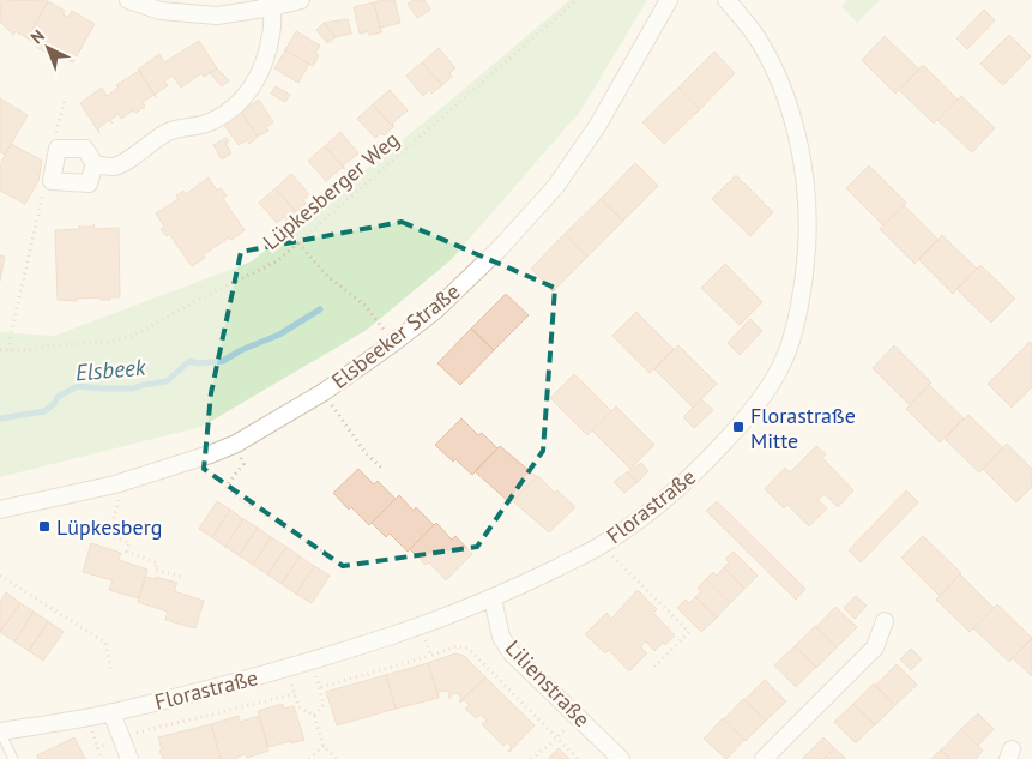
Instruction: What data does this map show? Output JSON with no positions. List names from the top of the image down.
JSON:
{
  "streets": {
    "street": ["Elsbeeker Straße", "Florastraße", "Lilienstraße"],
    "path": ["Lüpkesberger Weg"]
  },
  "crossings": [
    ["Florastraße", "Lilienstraße"]
  ],
  "water": ["Elsbeek"],
  "places": {
    "transit": ["Florastraße Mitte", "Lüpkesberg"]
  },
  "north": "top left"
}
